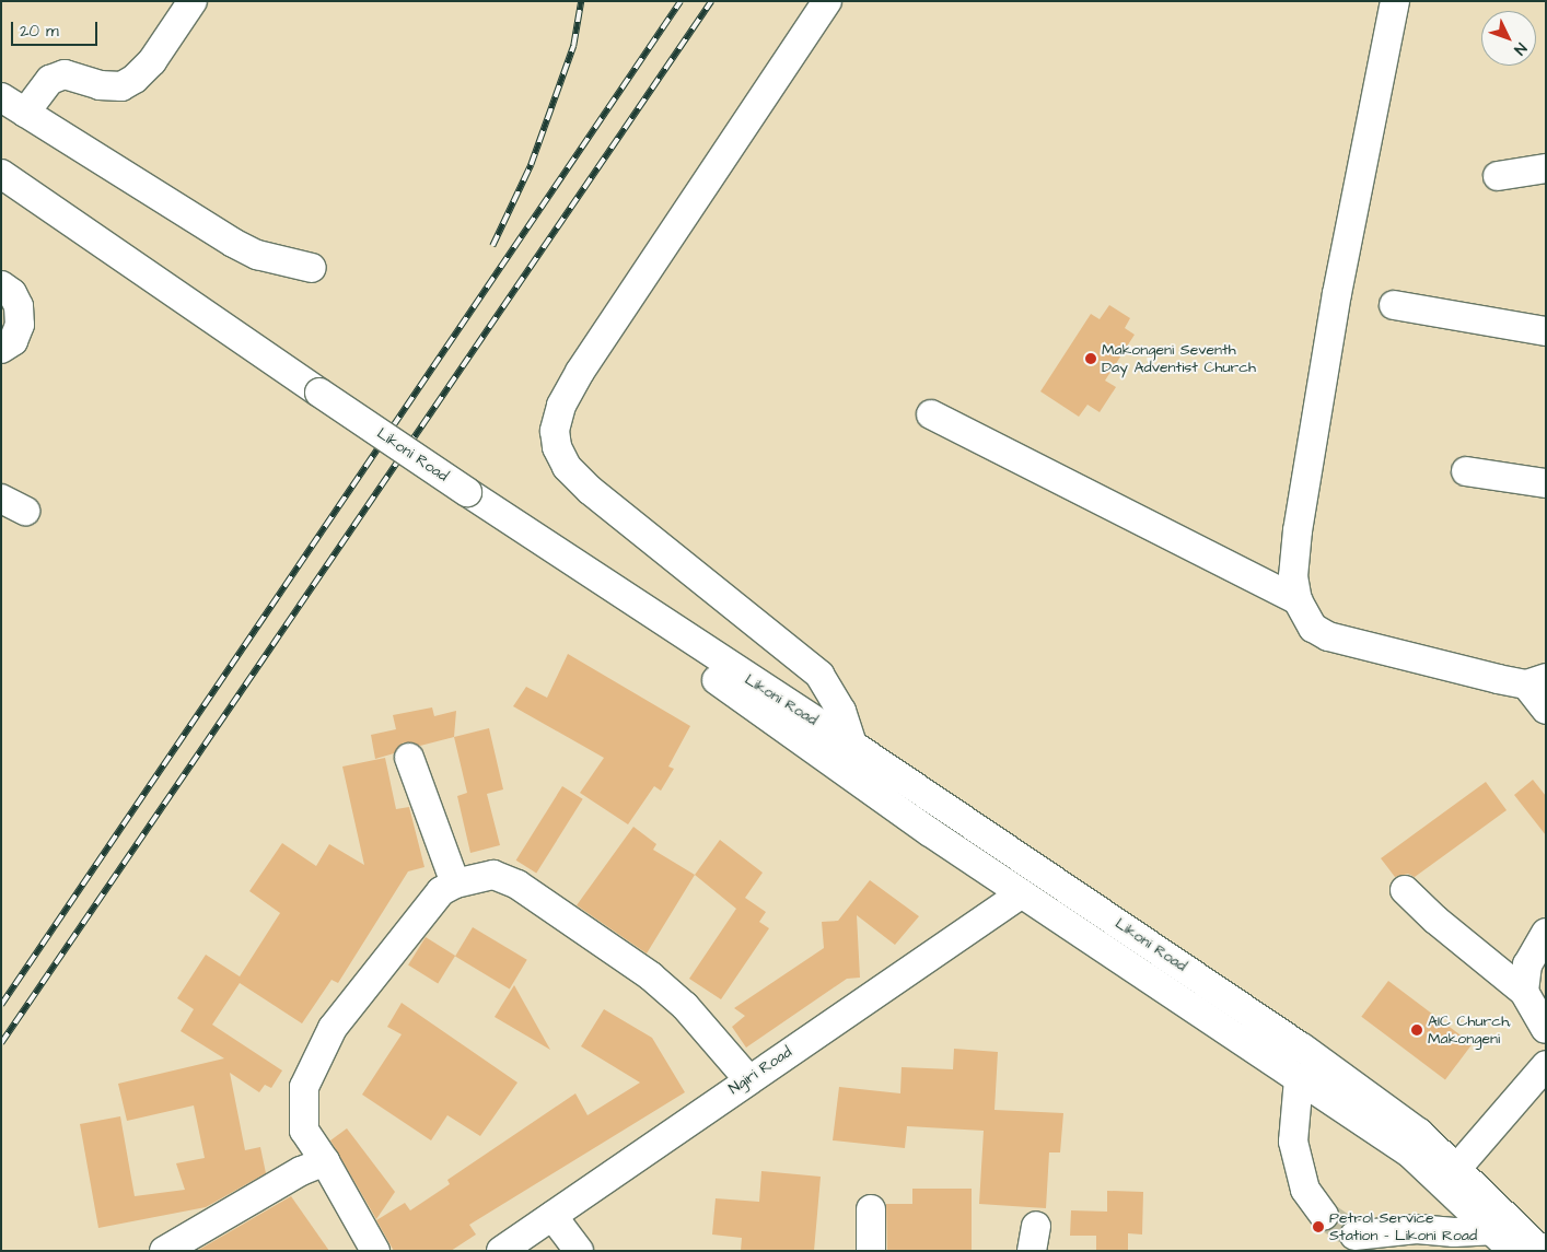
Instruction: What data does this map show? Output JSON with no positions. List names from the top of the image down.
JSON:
{
  "streets": {
    "street": ["Likoni Road", "Ngiri Road"]
  },
  "crossings": [
    ["Likoni Road", "Ngiri Road"]
  ],
  "places": ["Makongeni Seventh Day Adventist Church", "AIC Church, Makongeni", "Petrol Service Station - Likoni Road"],
  "scale_bar": "20 m",
  "north": "bottom right"
}
